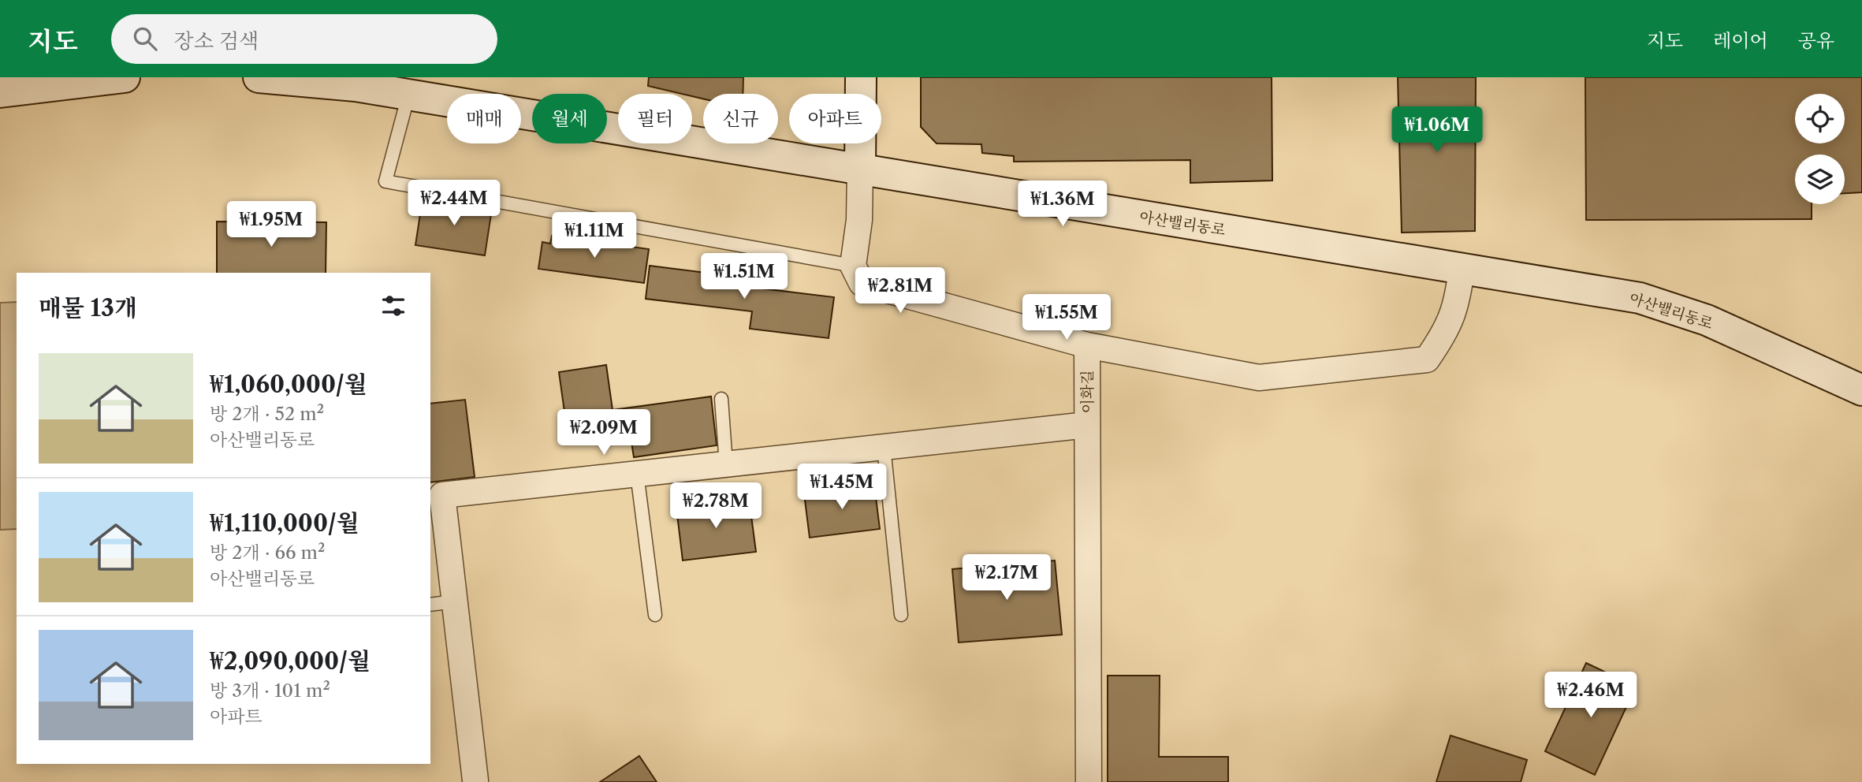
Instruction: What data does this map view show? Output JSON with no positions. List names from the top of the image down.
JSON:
{
  "streets": {
    "street": ["아산밸리동로", "이화길"]
  },
  "page": {
    "header": "지도",
    "search": "장소 검색",
    "nav": ["지도", "레이어", "공유"],
    "chip": [
      "매매",
      "월세",
      "필터",
      "신규",
      "아파트"
    ],
    "price": [
      "₩1.06M",
      "₩2.44M",
      "₩1.36M",
      "₩1.95M",
      "₩1.11M",
      "₩1.51M",
      "₩2.81M",
      "₩1.55M",
      "₩2.09M",
      "₩1.45M",
      "₩2.78M",
      "₩2.17M",
      "₩2.46M"
    ],
    "heading": "매물 13개",
    "list": [
      {
        "name": "₩1,060,000/월",
        "note": "방 2개 · 52 m² · 아산밸리동로"
      },
      {
        "name": "₩1,110,000/월",
        "note": "방 2개 · 66 m² · 아산밸리동로"
      },
      {
        "name": "₩2,090,000/월",
        "note": "방 3개 · 101 m² · 아파트"
      }
    ]
  }
}
